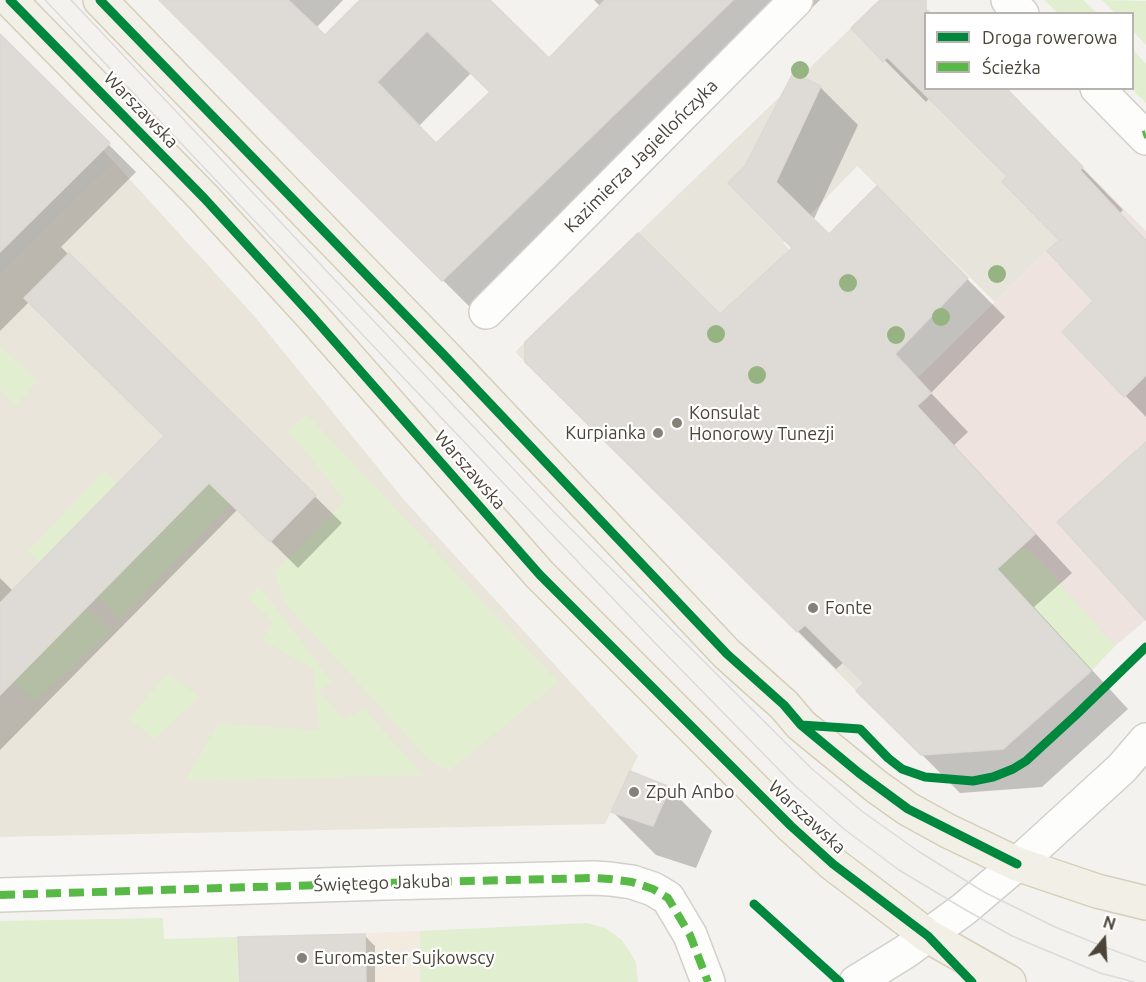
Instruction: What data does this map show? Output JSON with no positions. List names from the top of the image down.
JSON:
{
  "streets": {
    "main road": ["Warszawska"],
    "street": ["Kazimierza Jagiellończyka", "Świętego Jakuba"]
  },
  "places": [
    "Konsulat Honorowy Tunezji",
    "Kurpianka",
    "Fonte",
    "Zpuh Anbo",
    "Euromaster Sujkowscy"
  ],
  "legend": ["Droga rowerowa", "Ścieżka"],
  "north": "top"
}
